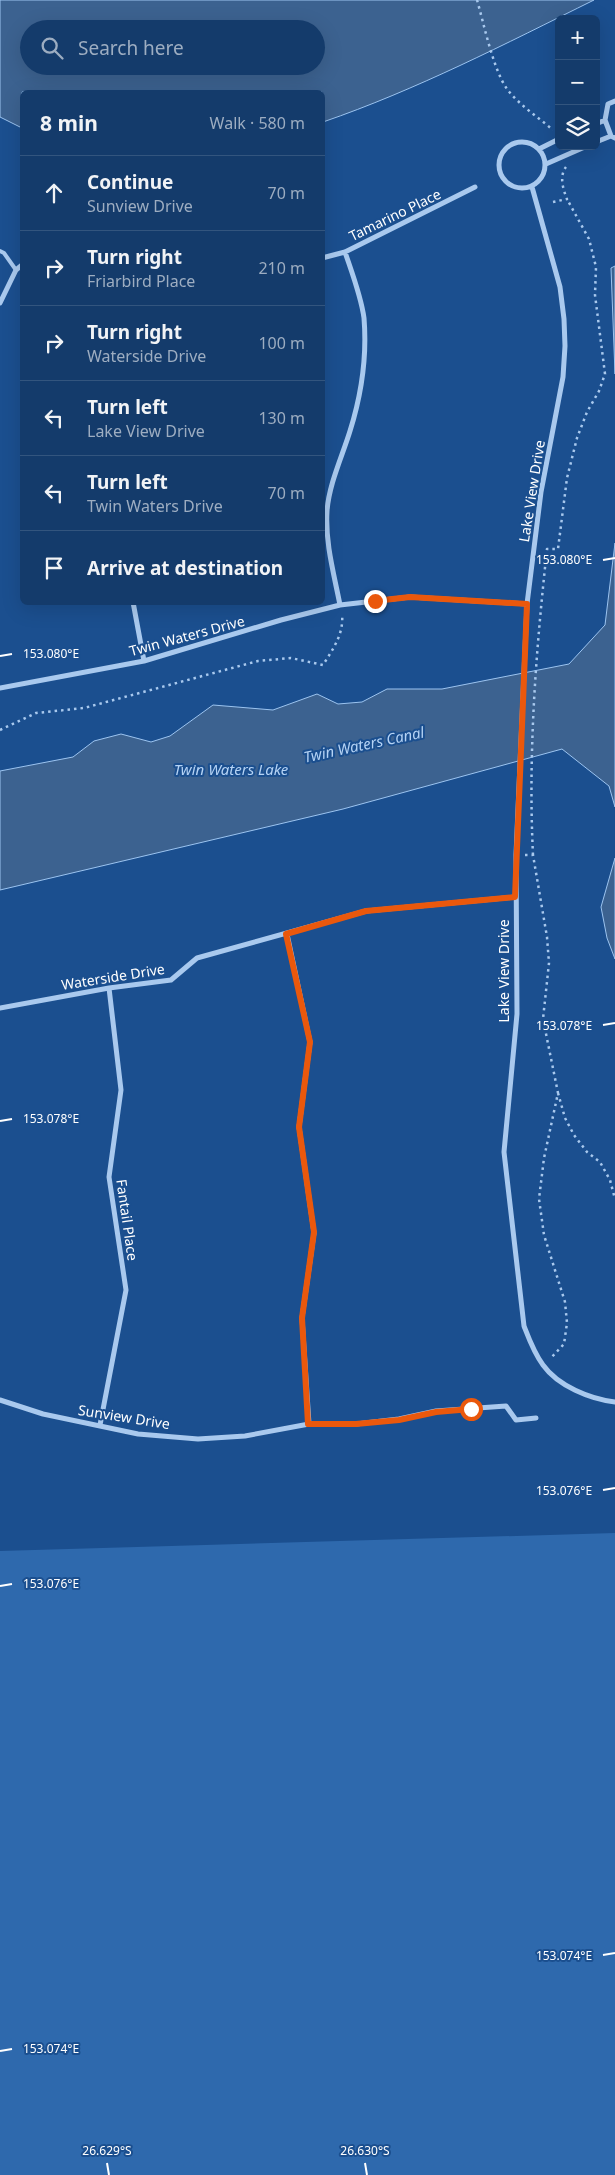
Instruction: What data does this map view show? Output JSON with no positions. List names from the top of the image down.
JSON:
{
  "streets": {
    "street": [
      "Tamarino Place",
      "Lake View Drive",
      "Twin Waters Drive",
      "Waterside Drive",
      "Fantail Place",
      "Sunview Drive"
    ]
  },
  "crossings": [
    ["Lake View Drive", "Twin Waters Drive"],
    ["Lake View Drive", "Waterside Drive"],
    ["Waterside Drive", "Fantail Place"],
    ["Fantail Place", "Sunview Drive"]
  ],
  "water": ["Twin Waters Canal", "Twin Waters Lake"],
  "page": {
    "map_buttons": ["+", "−"],
    "search": "Search here",
    "heading": ["8 min", "Walk · 580 m"],
    "list": [
      ["Continue", "Sunview Drive", "70 m"],
      ["Turn right", "Friarbird Place", "210 m"],
      ["Turn right", "Waterside Drive", "100 m"],
      ["Turn left", "Lake View Drive", "130 m"],
      ["Turn left", "Twin Waters Drive", "70 m"],
      "Arrive at destination"
    ]
  },
  "coordinates": [
    "153.080°E",
    "153.078°E",
    "153.076°E",
    "153.074°E",
    "26.629°S",
    "26.630°S"
  ]
}
